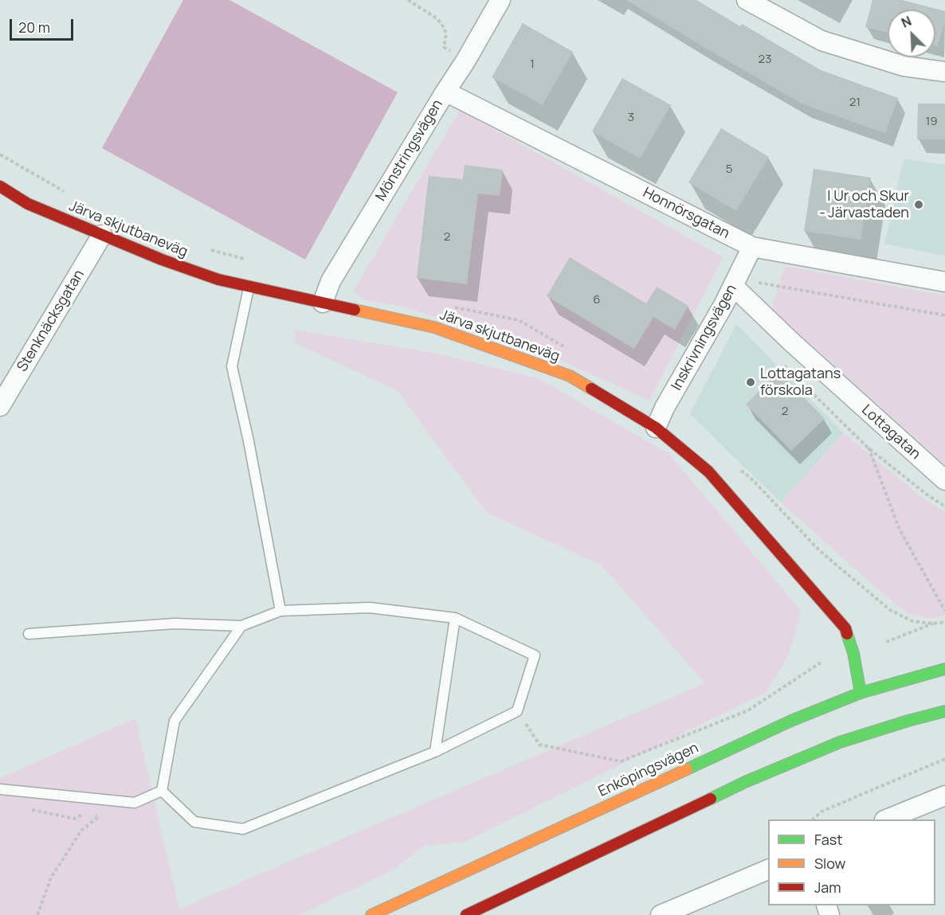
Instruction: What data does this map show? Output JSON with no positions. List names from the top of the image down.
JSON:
{
  "streets": {
    "main road": ["Järva skjutbaneväg", "Enköpingsvägen"],
    "street": [
      "Mönstringsvägen",
      "Honnörsgatan",
      "Stenknäcksgatan",
      "Inskrivningsvägen",
      "Lottagatan"
    ]
  },
  "crossings": [
    ["Mönstringsvägen", "Honnörsgatan"],
    ["Mönstringsvägen", "Järva skjutbaneväg"],
    ["Honnörsgatan", "Inskrivningsvägen"],
    ["Järva skjutbaneväg", "Stenknäcksgatan"],
    ["Järva skjutbaneväg", "Inskrivningsvägen"],
    ["Järva skjutbaneväg", "Enköpingsvägen"],
    ["Inskrivningsvägen", "Lottagatan"]
  ],
  "places": ["I Ur och Skur - Järvastaden", "Lottagatans förskola"],
  "house_numbers": [
    "23",
    "1",
    "21",
    "3",
    "19",
    "5",
    "2",
    "6",
    "2"
  ],
  "legend": ["Fast", "Slow", "Jam"],
  "scale_bar": "20 m",
  "north": "top left"
}
